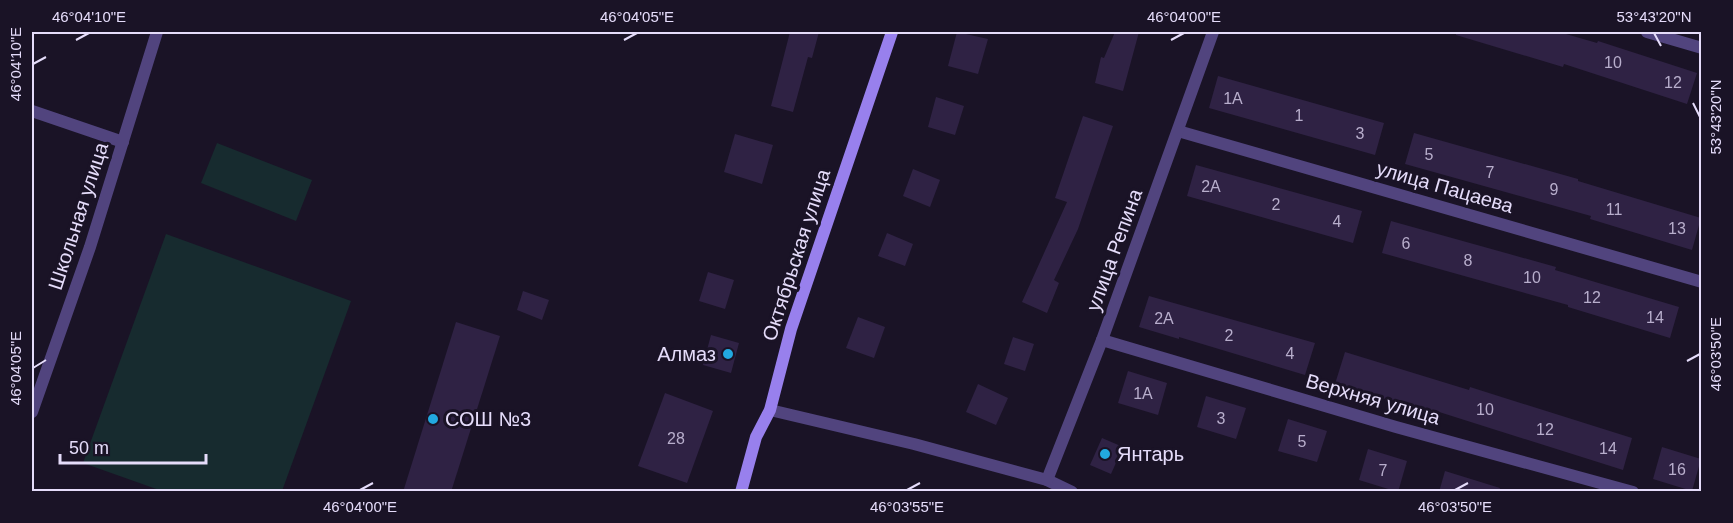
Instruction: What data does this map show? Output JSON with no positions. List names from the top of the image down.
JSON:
{
  "streets": {
    "main road": ["Октябрьская улица"],
    "street": [
      "улица Пацаева",
      "Школьная улица",
      "улица Репина",
      "Верхняя улица"
    ]
  },
  "crossings": [
    ["улица Пацаева", "улица Репина"],
    ["улица Репина", "Верхняя улица"]
  ],
  "places": ["Алмаз", "СОШ №3", "Янтарь"],
  "house_numbers": [
    "10",
    "12",
    "1А",
    "1",
    "3",
    "5",
    "7",
    "2А",
    "9",
    "2",
    "11",
    "4",
    "13",
    "6",
    "8",
    "10",
    "12",
    "14",
    "2А",
    "2",
    "4",
    "1А",
    "10",
    "3",
    "12",
    "28",
    "5",
    "14",
    "16",
    "7"
  ],
  "scale_bar": "50 m",
  "coordinates": [
    "46°04'10\"E",
    "46°04'05\"E",
    "46°04'00\"E",
    "53°43'20\"N",
    "46°03'50\"E",
    "46°03'55\"E"
  ]
}
